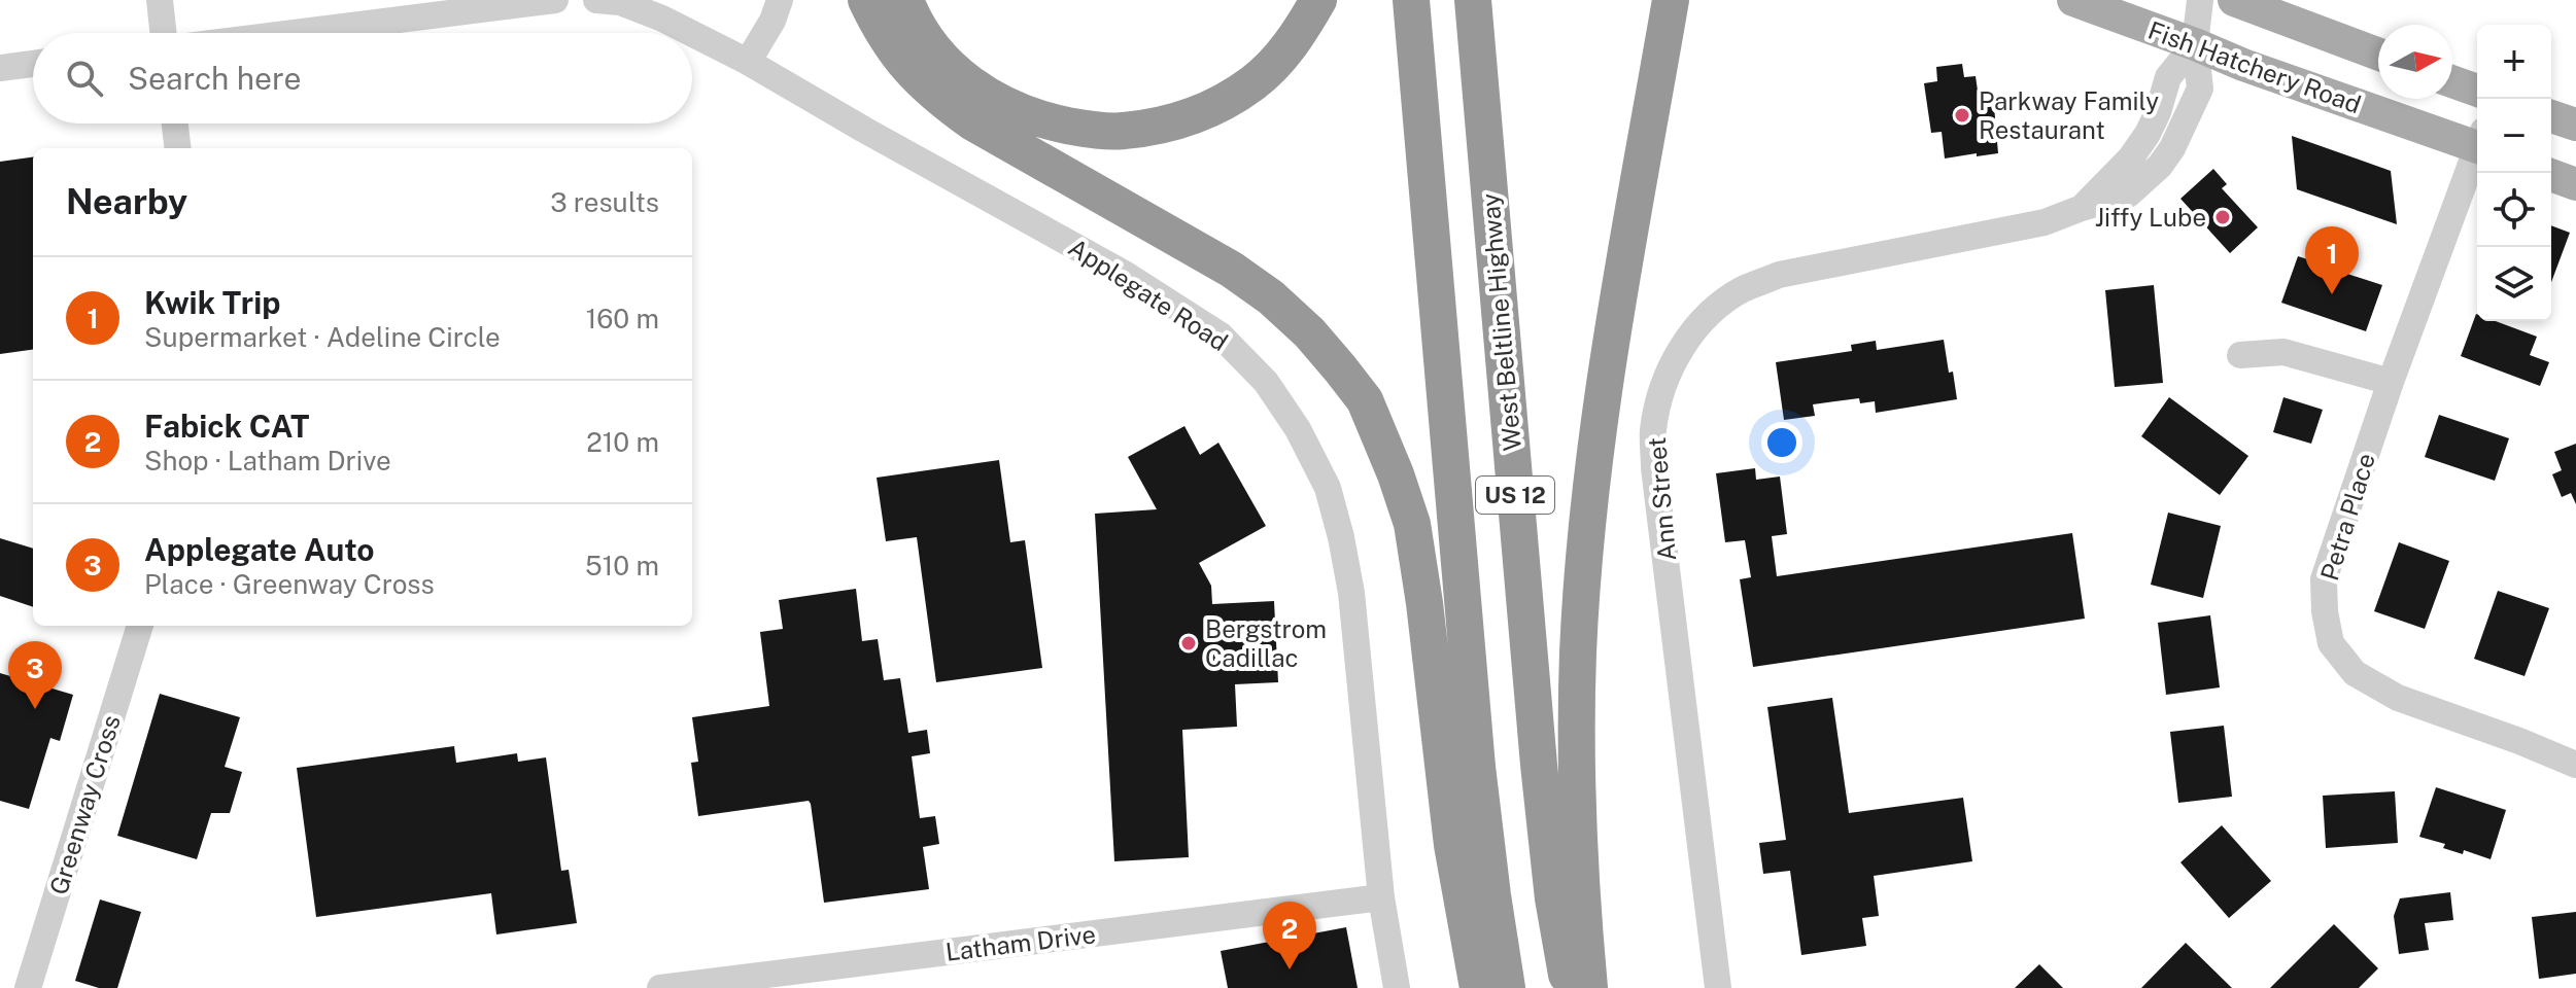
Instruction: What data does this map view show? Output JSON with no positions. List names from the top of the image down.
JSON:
{
  "streets": {
    "highway": ["West Beltline Highway", "US 12"],
    "main road": ["Fish Hatchery Road"],
    "street": [
      "Applegate Road",
      "Ann Street",
      "Petra Place",
      "Greenway Cross",
      "Latham Drive"
    ]
  },
  "crossings": [
    ["Fish Hatchery Road", "Ann Street"],
    ["Applegate Road", "Latham Drive"]
  ],
  "places": ["Parkway Family Restaurant", "Jiffy Lube", "Bergstrom Cadillac"],
  "north": "right",
  "page": {
    "map_buttons": ["+", "−"],
    "search": "Search here",
    "heading": ["Nearby", "3 results"],
    "pins": ["1", "3", "2"],
    "list": [
      {
        "mark": "1",
        "name": "Kwik Trip",
        "note": "Supermarket · Adeline Circle",
        "value": "160 m"
      },
      {
        "mark": "2",
        "name": "Fabick CAT",
        "note": "Shop · Latham Drive",
        "value": "210 m"
      },
      {
        "mark": "3",
        "name": "Applegate Auto",
        "note": "Place · Greenway Cross",
        "value": "510 m"
      }
    ]
  }
}
